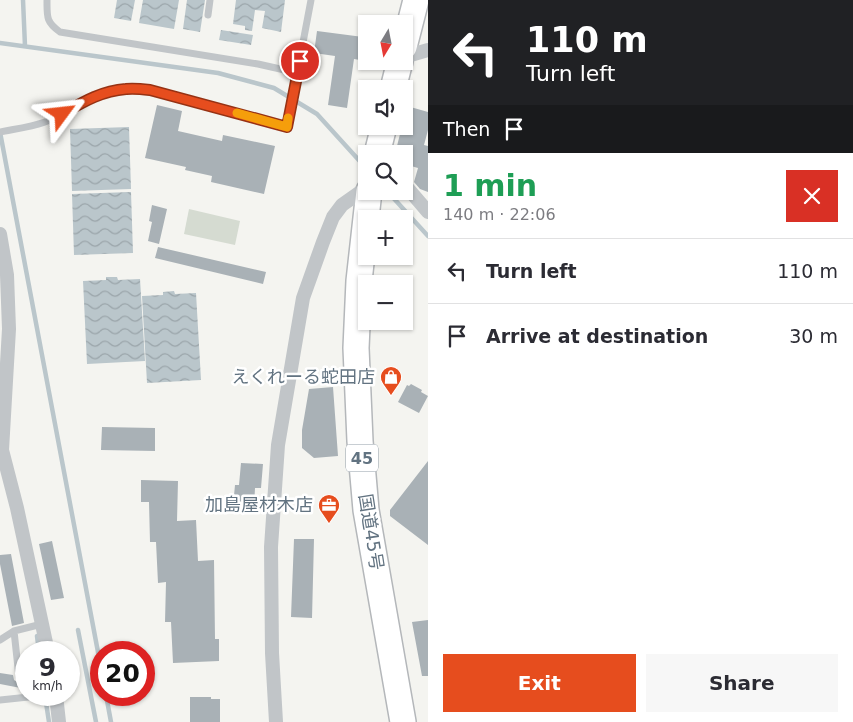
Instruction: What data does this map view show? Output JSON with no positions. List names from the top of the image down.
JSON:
{
  "streets": {
    "highway": ["45", "国道45号"]
  },
  "places": {
    "shop": ["えくれーる蛇田店"],
    "office": ["加島屋材木店"]
  },
  "north": "bottom",
  "page": {
    "turn": ["110 m", "Turn left"],
    "map_buttons": ["+", "−"],
    "then": "Then",
    "heading": ["1 min", "140 m · 22:06"],
    "list": [
      {
        "name": "Turn left",
        "value": "110 m"
      },
      {
        "name": "Arrive at destination",
        "value": "30 m"
      }
    ],
    "speed": "9 km/h",
    "limit": "20",
    "buttons": ["Exit", "Share"]
  }
}
